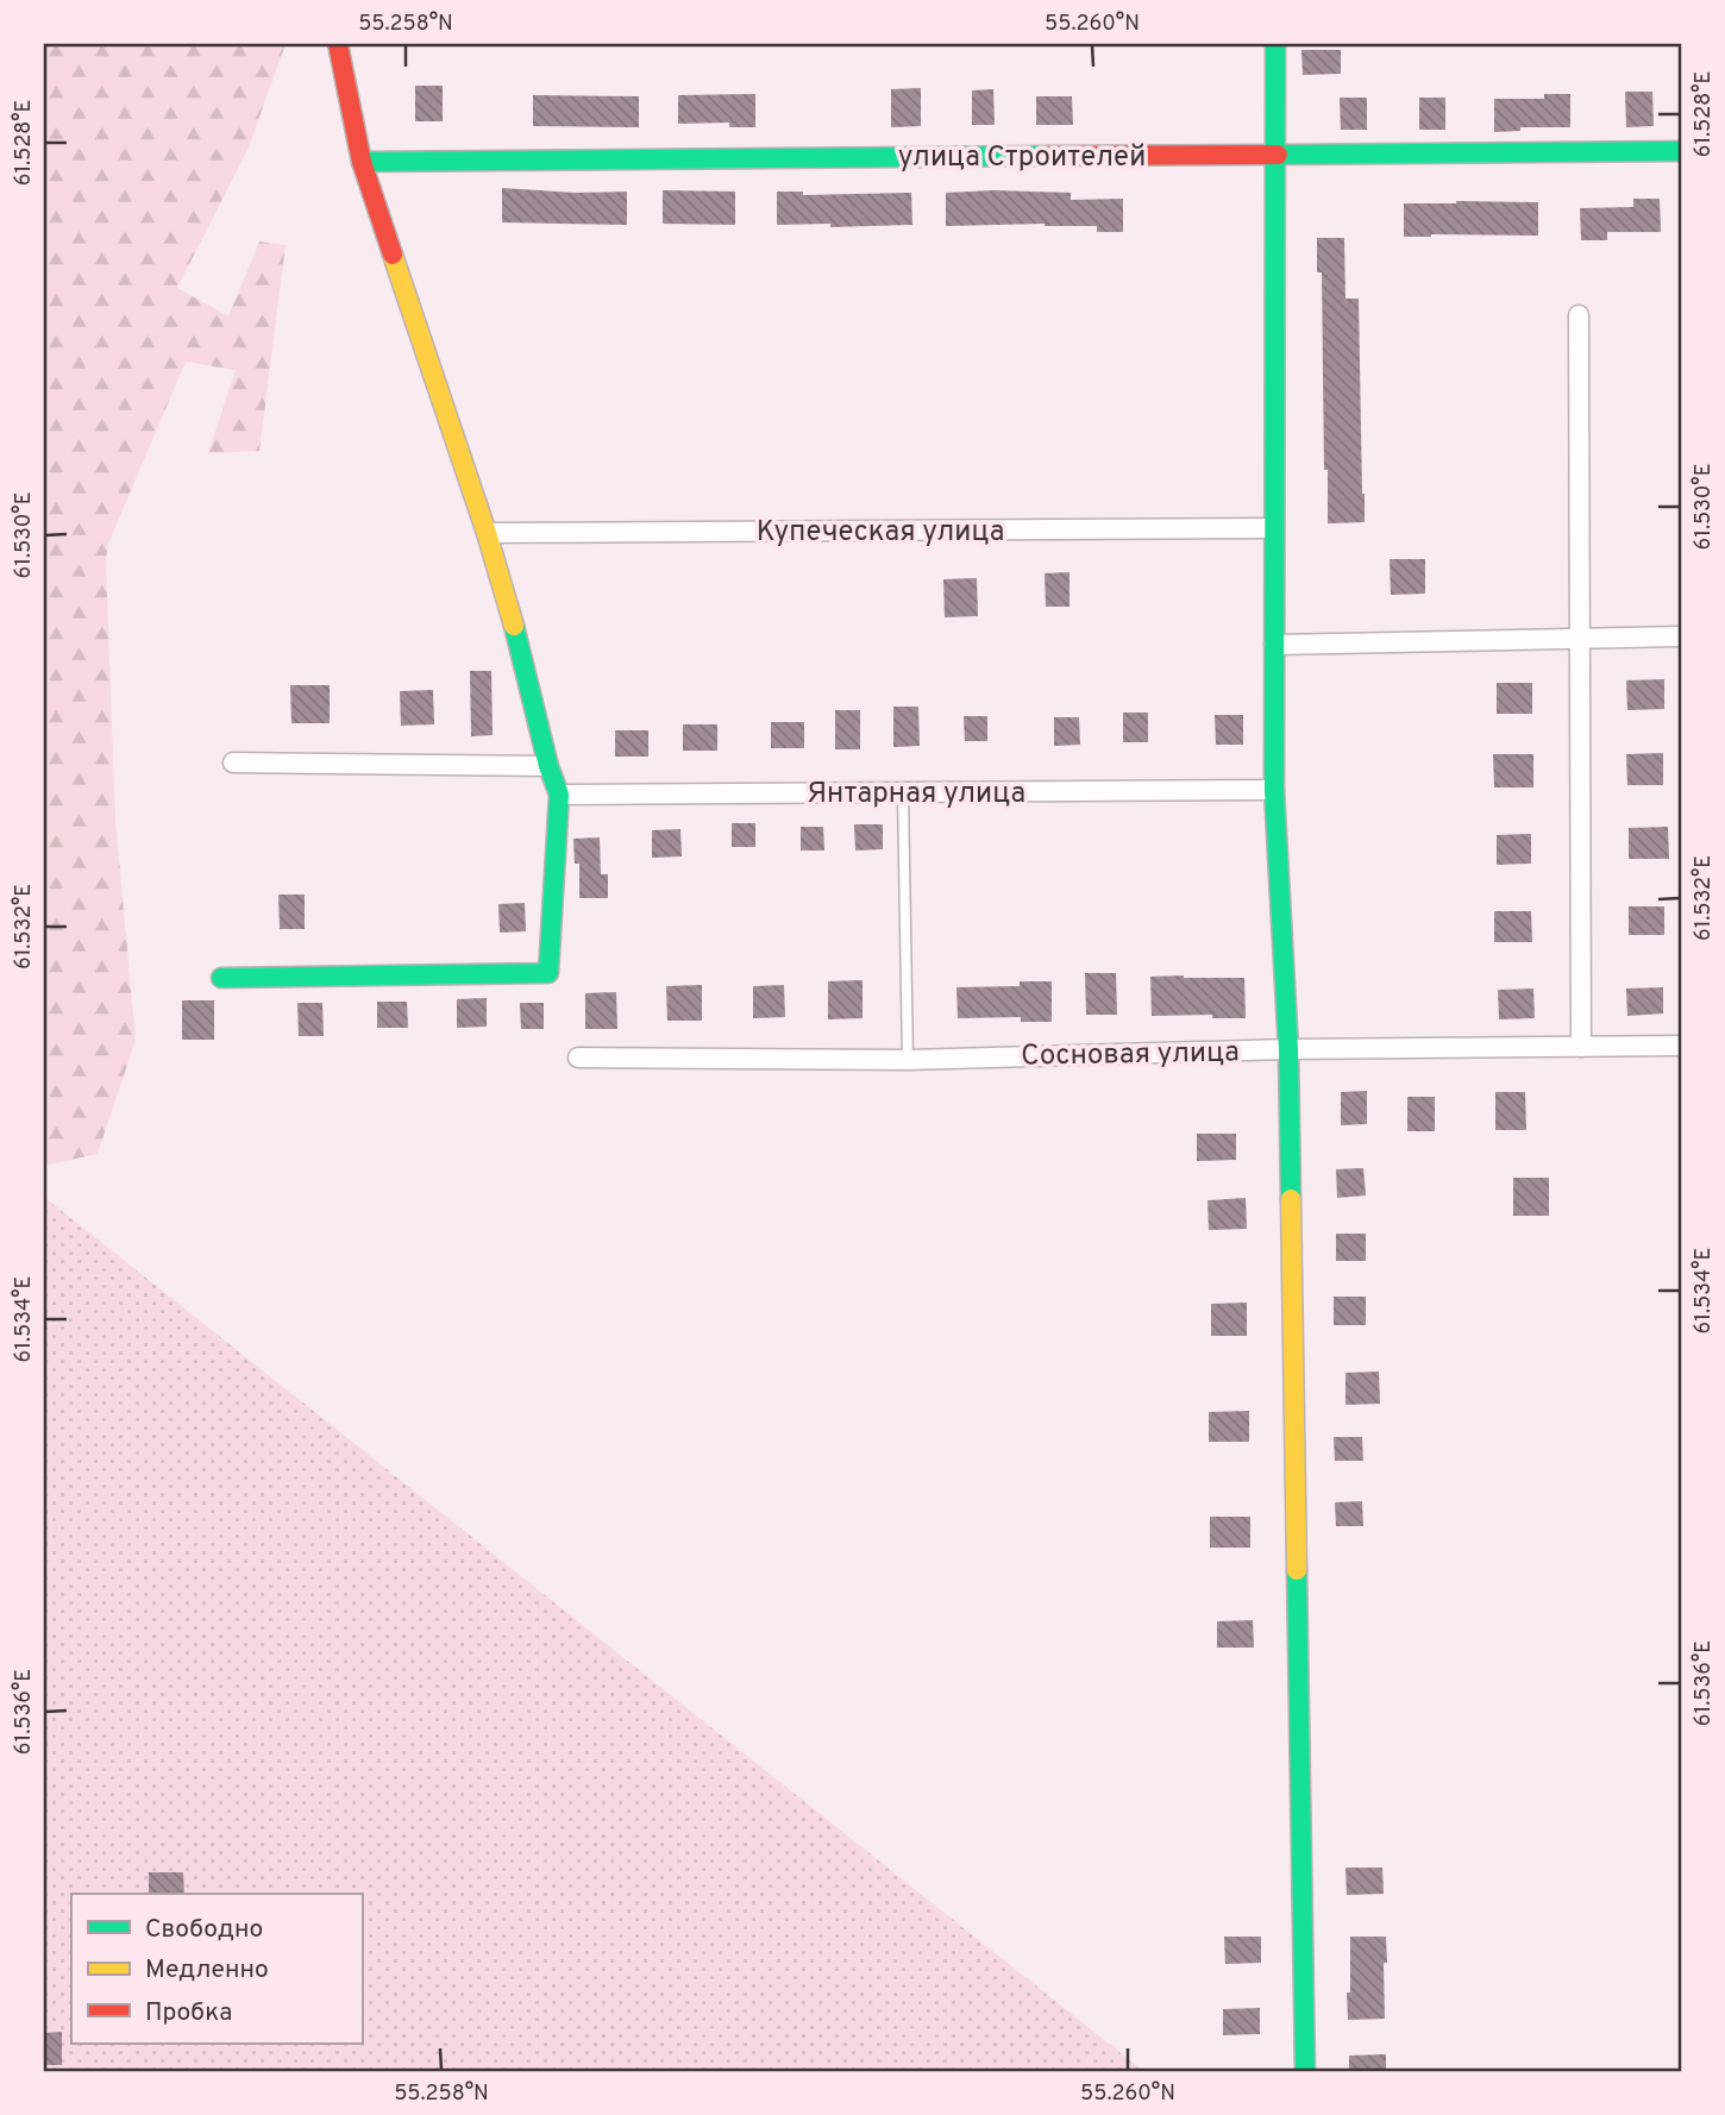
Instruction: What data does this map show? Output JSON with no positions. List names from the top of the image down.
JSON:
{
  "streets": {
    "street": [
      "улица Строителей",
      "Купеческая улица",
      "Янтарная улица",
      "Сосновая улица"
    ]
  },
  "legend": ["Свободно", "Медленно", "Пробка"],
  "coordinates": [
    "55.258°N",
    "55.260°N",
    "61.528°E",
    "61.530°E",
    "61.532°E",
    "61.534°E",
    "61.536°E"
  ]
}
